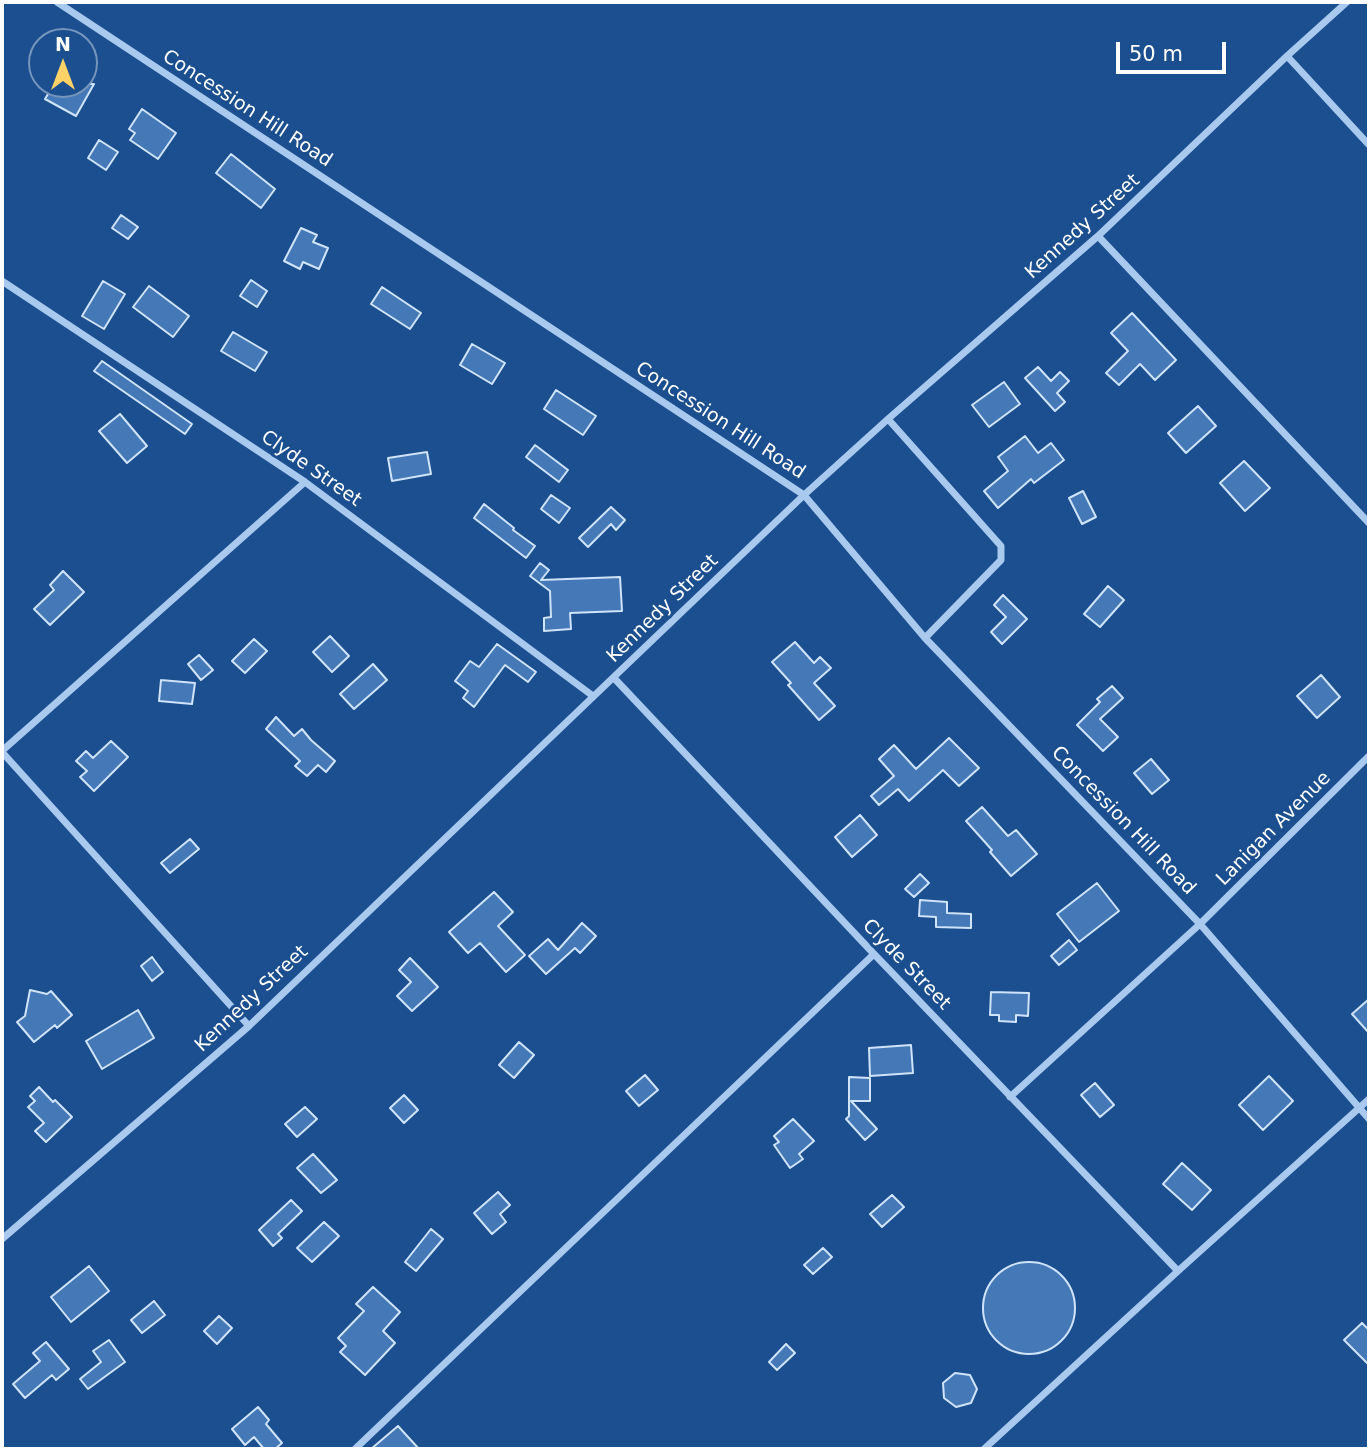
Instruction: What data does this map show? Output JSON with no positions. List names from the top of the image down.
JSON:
{
  "streets": {
    "street": [
      "Concession Hill Road",
      "Kennedy Street",
      "Clyde Street",
      "Lanigan Avenue"
    ]
  },
  "crossings": [
    ["Concession Hill Road", "Kennedy Street"],
    ["Concession Hill Road", "Lanigan Avenue"],
    ["Kennedy Street", "Clyde Street"],
    ["Clyde Street", "Lanigan Avenue"]
  ],
  "scale_bar": "50 m",
  "north": "top"
}
